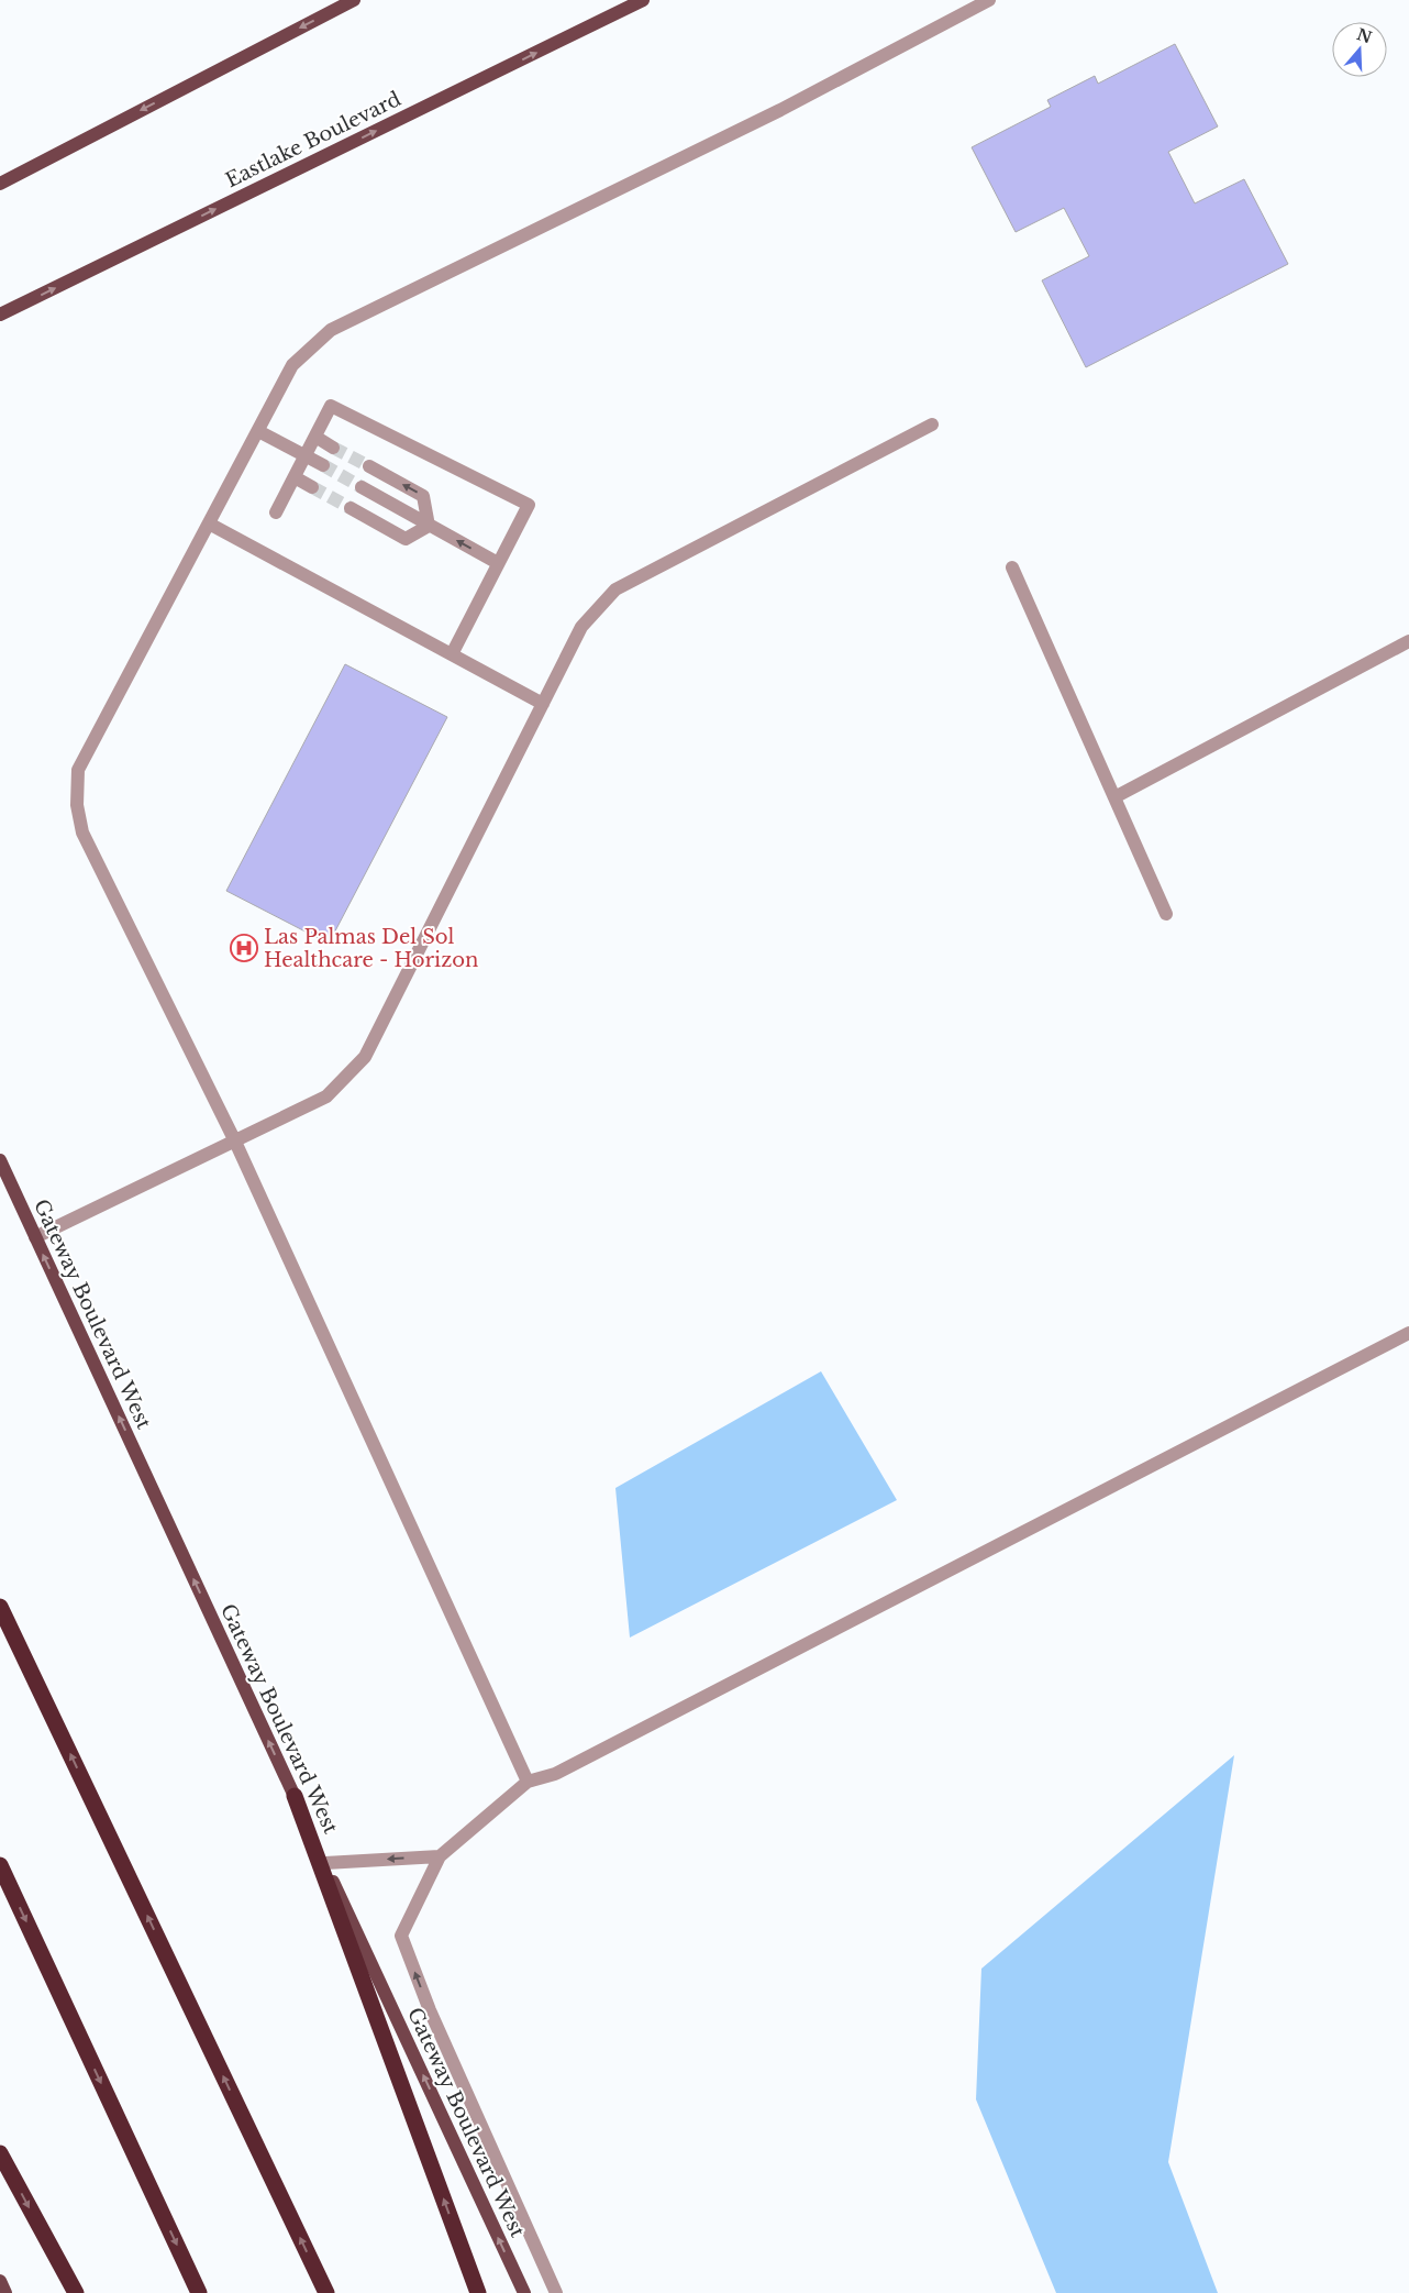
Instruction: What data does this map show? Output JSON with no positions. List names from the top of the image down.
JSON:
{
  "streets": {
    "main road": ["Eastlake Boulevard", "Gateway Boulevard West"]
  },
  "one_way": ["Gateway Boulevard West"],
  "places": {
    "hospital": ["Las Palmas Del Sol Healthcare - Horizon"]
  },
  "north": "top"
}
